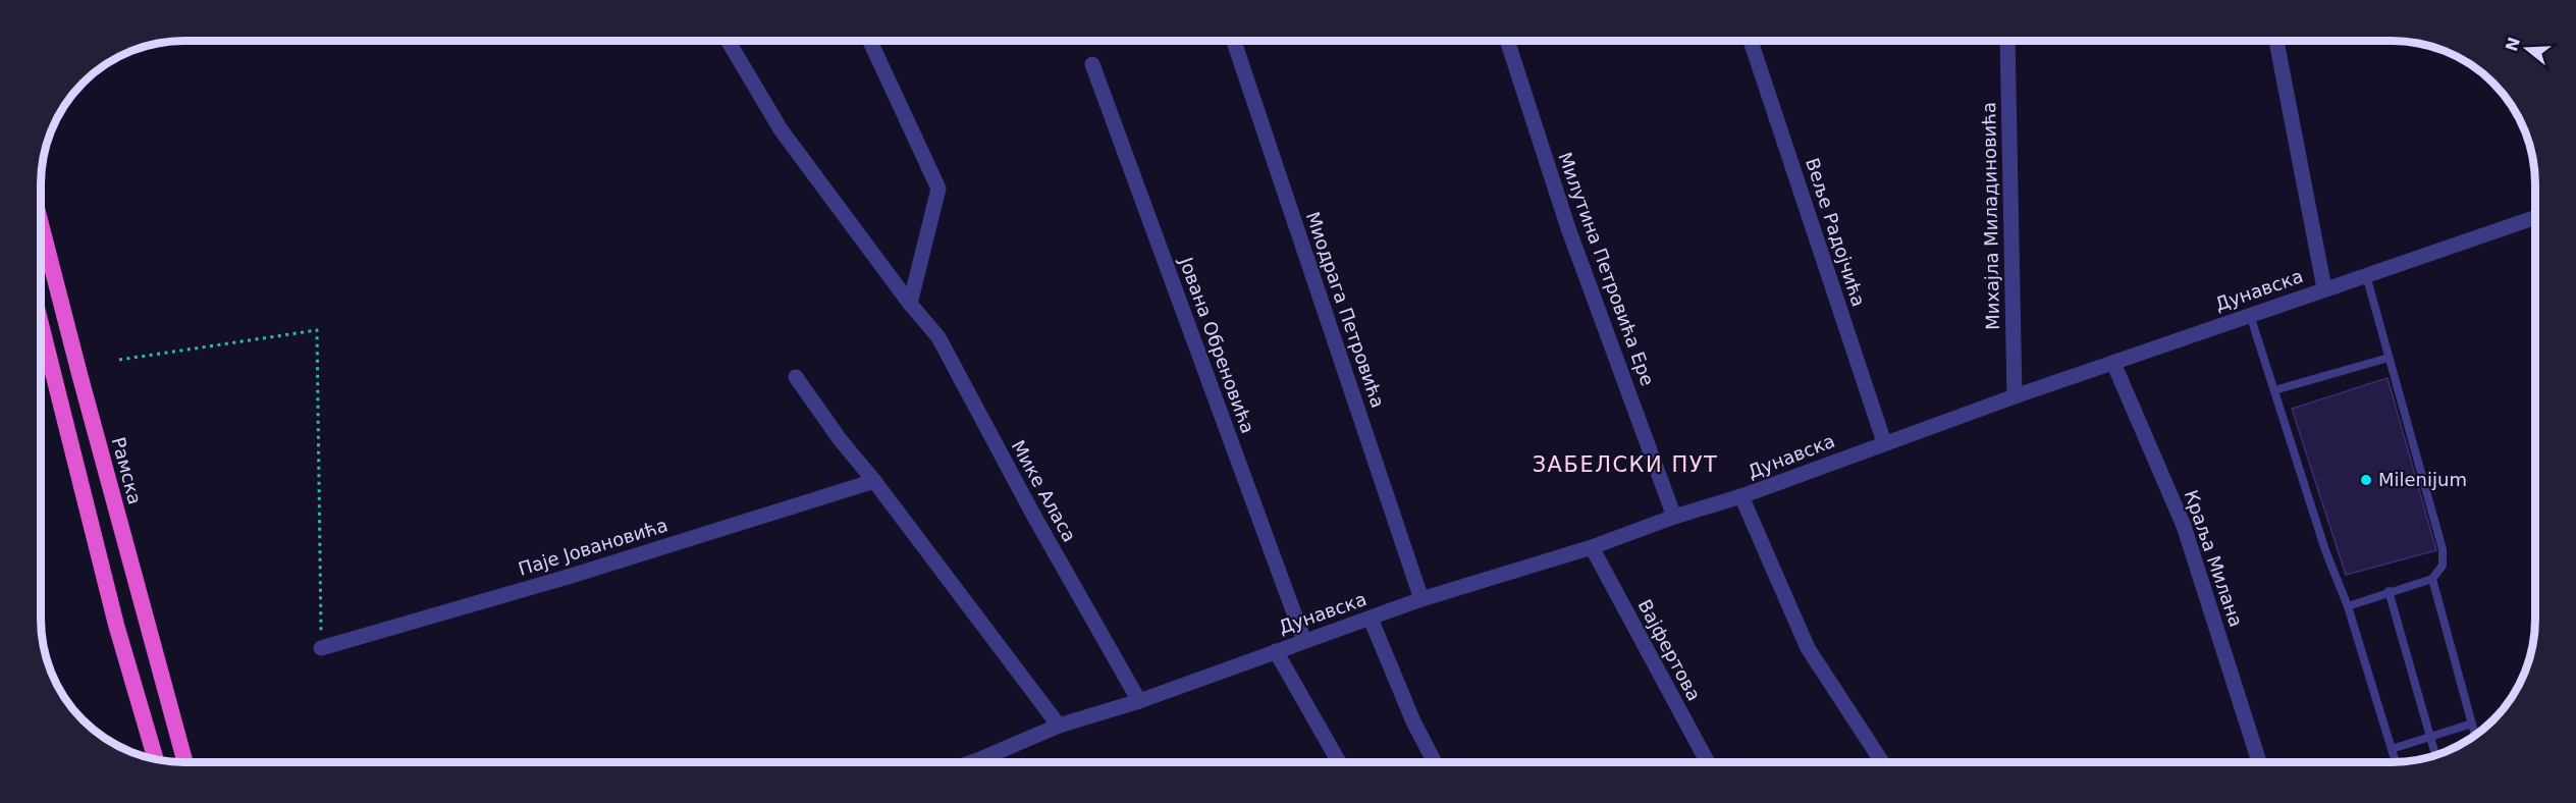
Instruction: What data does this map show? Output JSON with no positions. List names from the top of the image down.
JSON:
{
  "streets": {
    "highway": ["Рамска"],
    "street": [
      "Михајла Миладиновића",
      "Веље Радојчића",
      "Милутина Петровића Ере",
      "Дунавска",
      "Миодрага Петровића",
      "Јована Обреновића",
      "Мике Аласа",
      "Паје Јовановића",
      "Краља Милана",
      "Вајфертова"
    ]
  },
  "crossings": [
    ["Михајла Миладиновића", "Дунавска"],
    ["Веље Радојчића", "Дунавска"],
    ["Милутина Петровића Ере", "Дунавска"],
    ["Дунавска", "Миодрага Петровића"],
    ["Дунавска", "Јована Обреновића"],
    ["Дунавска", "Мике Аласа"],
    ["Дунавска", "Краља Милана"],
    ["Дунавска", "Вајфертова"]
  ],
  "districts": ["ЗАБЕЛСКИ ПУТ"],
  "places": ["Milenijum"],
  "north": "left"
}
